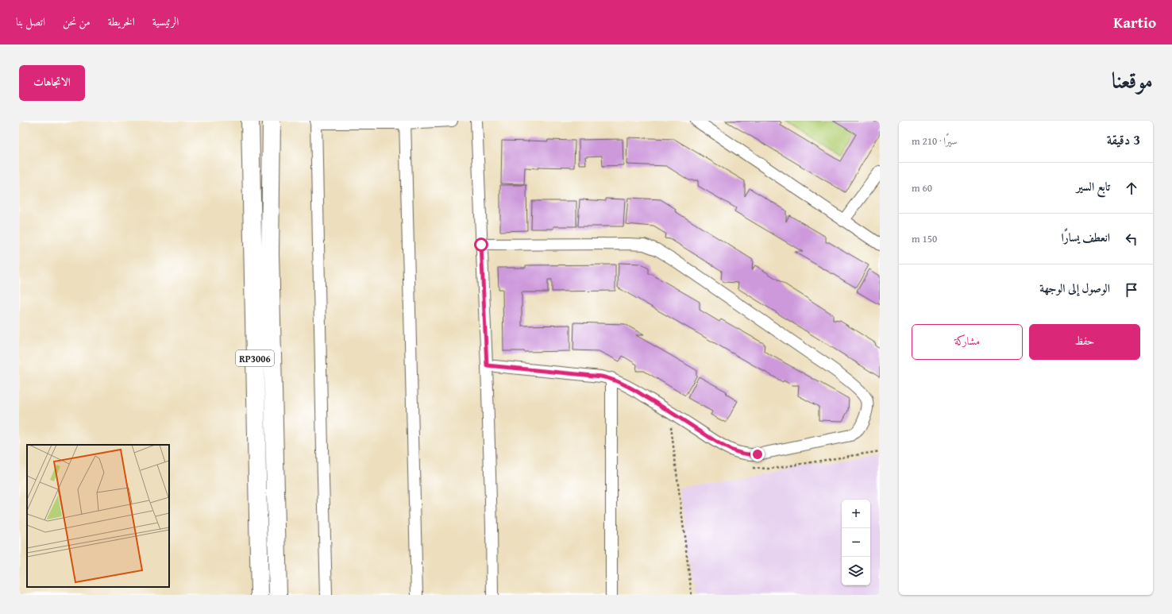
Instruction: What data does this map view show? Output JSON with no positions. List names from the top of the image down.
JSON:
{
  "streets": {
    "main road": ["RP3006"]
  },
  "page": {
    "header": "Kartio",
    "nav": [
      "الرئيسية",
      "الخريطة",
      "من نحن",
      "اتصل بنا"
    ],
    "title": "موقعنا",
    "buttons": [
      "الاتجاهات",
      ["حفظ", "مشاركة"]
    ],
    "heading": ["3 دقيقة", "سيرًا · 210 m"],
    "list": [
      ["تابع السير", "60 m"],
      ["انعطف يسارًا", "150 m"],
      "الوصول إلى الوجهة"
    ],
    "map_buttons": ["+", "−"]
  }
}
